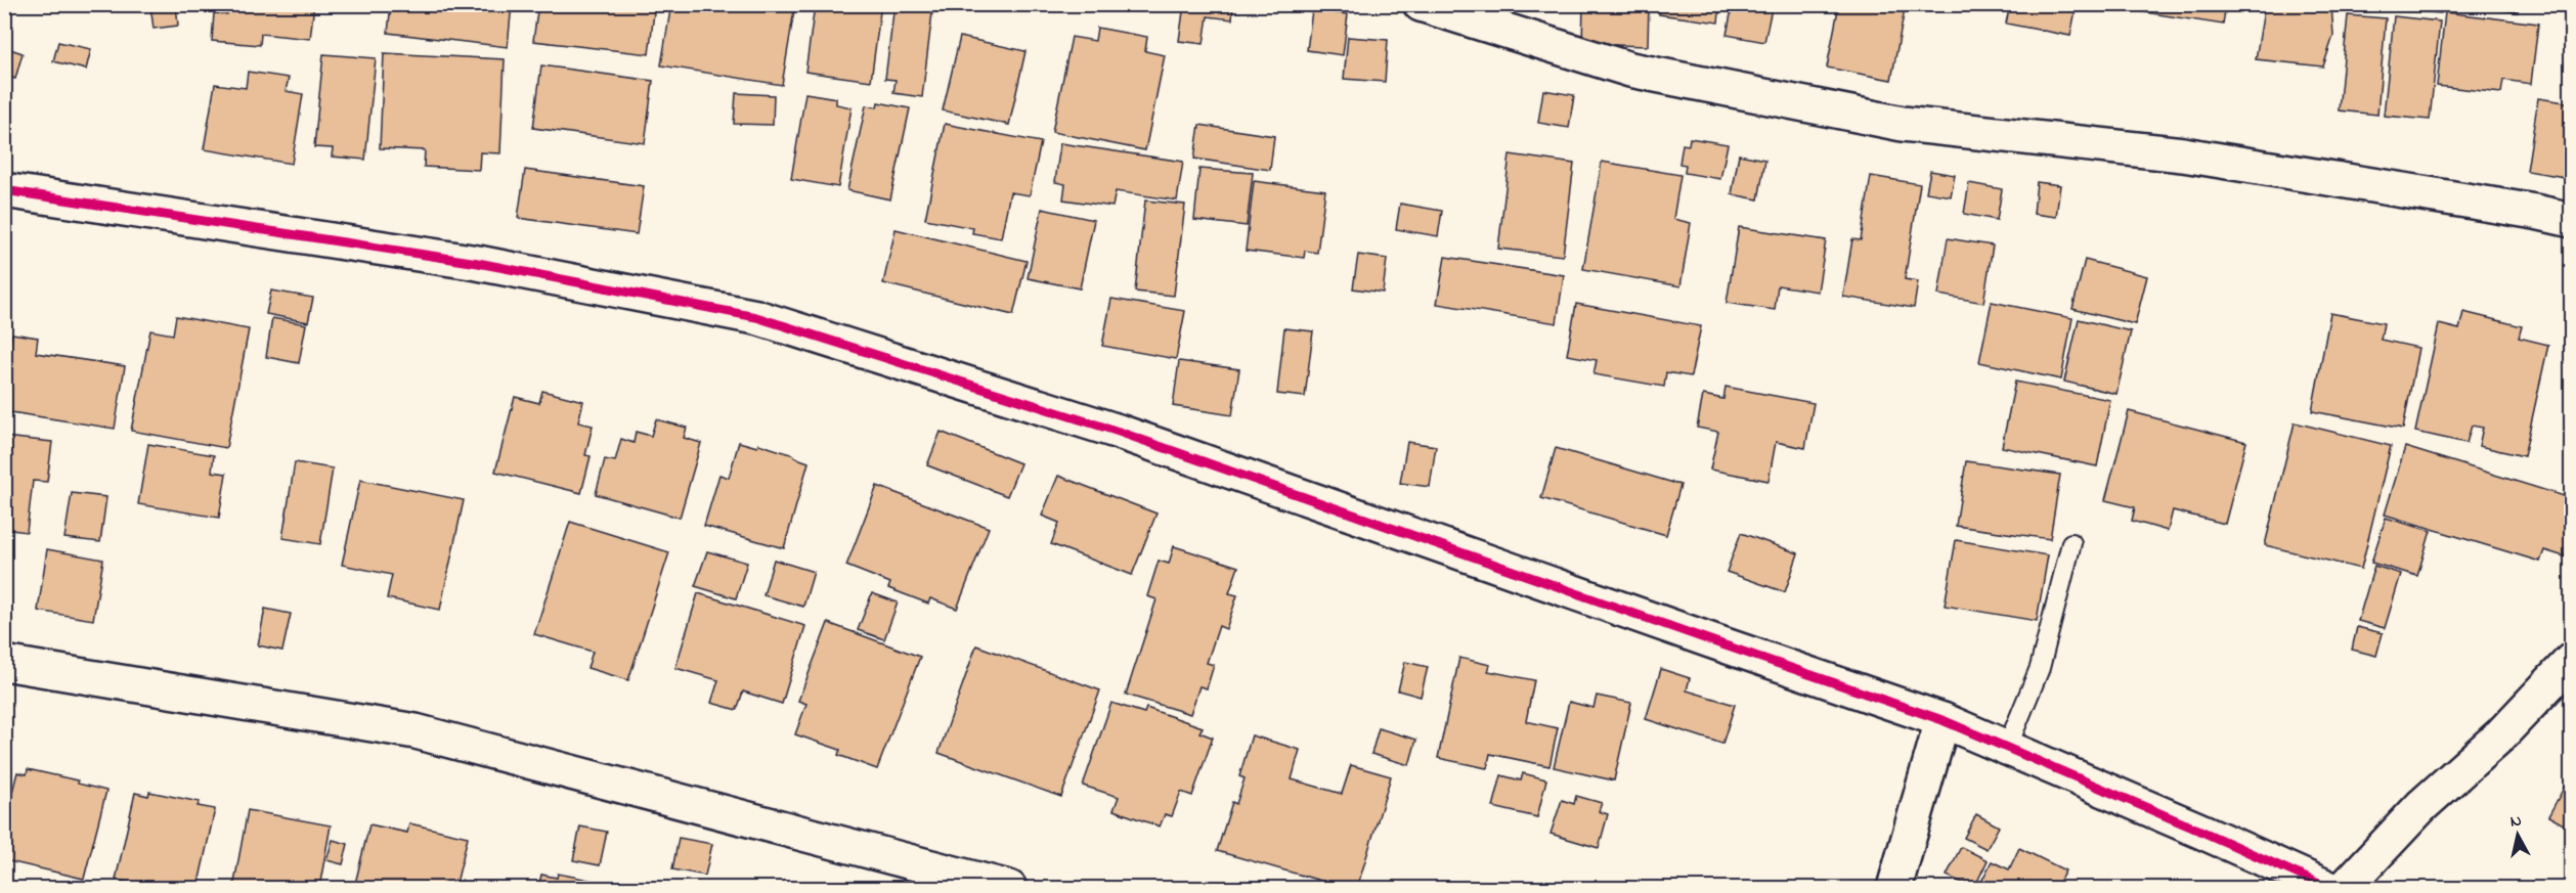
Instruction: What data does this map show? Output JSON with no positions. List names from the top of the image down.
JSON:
{
  "north": "top"
}
